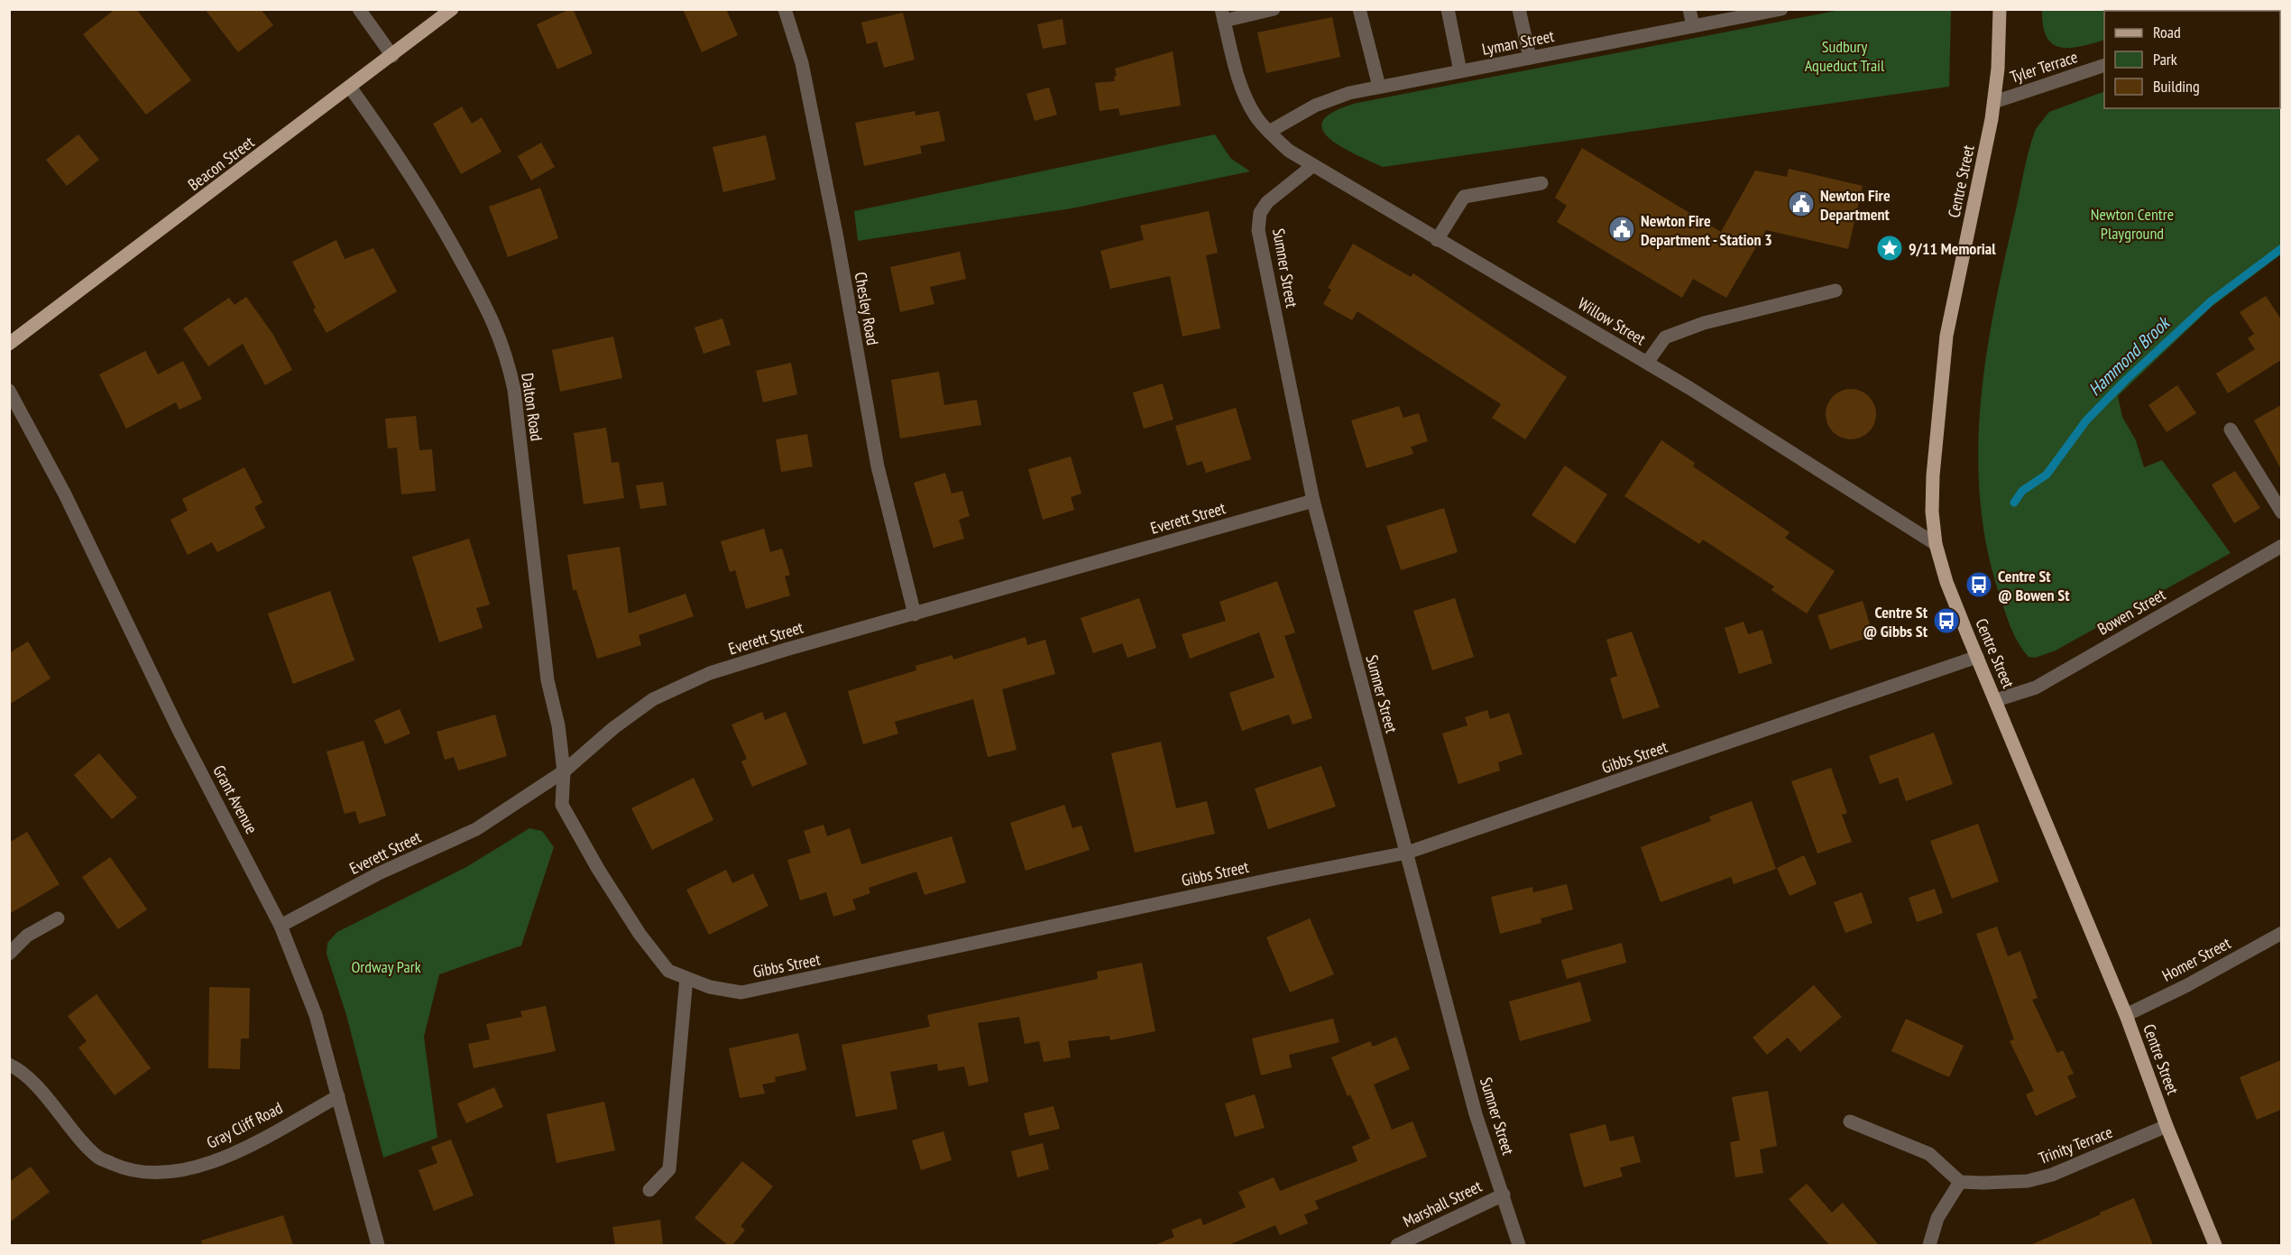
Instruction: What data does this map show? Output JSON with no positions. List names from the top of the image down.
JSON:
{
  "streets": {
    "main road": ["Beacon Street", "Centre Street"],
    "street": [
      "Lyman Street",
      "Tyler Terrace",
      "Sumner Street",
      "Chesley Road",
      "Willow Street",
      "Dalton Road",
      "Everett Street",
      "Bowen Street",
      "Gibbs Street",
      "Grant Avenue",
      "Homer Street",
      "Gray Cliff Road",
      "Trinity Terrace",
      "Marshall Street"
    ]
  },
  "crossings": [
    ["Lyman Street", "Willow Street"],
    ["Tyler Terrace", "Centre Street"],
    ["Beacon Street", "Dalton Road"],
    ["Centre Street", "Willow Street"],
    ["Centre Street", "Bowen Street"],
    ["Centre Street", "Gibbs Street"],
    ["Centre Street", "Homer Street"],
    ["Centre Street", "Trinity Terrace"],
    ["Sumner Street", "Willow Street"],
    ["Sumner Street", "Everett Street"],
    ["Sumner Street", "Gibbs Street"],
    ["Sumner Street", "Marshall Street"],
    ["Chesley Road", "Everett Street"],
    ["Dalton Road", "Everett Street"],
    ["Dalton Road", "Gibbs Street"],
    ["Everett Street", "Gibbs Street"],
    ["Everett Street", "Grant Avenue"],
    ["Grant Avenue", "Gray Cliff Road"]
  ],
  "water": ["Hammond Brook"],
  "parks": ["Sudbury Aqueduct Trail", "Newton Centre Playground", "Ordway Park"],
  "places": {
    "public building": ["Newton Fire Department", "Newton Fire Department - Station 3"],
    "place": ["9/11 Memorial"],
    "bus stop": ["Centre St @ Bowen St", "Centre St @ Gibbs St"]
  },
  "legend": ["Road", "Park", "Building"]
}
